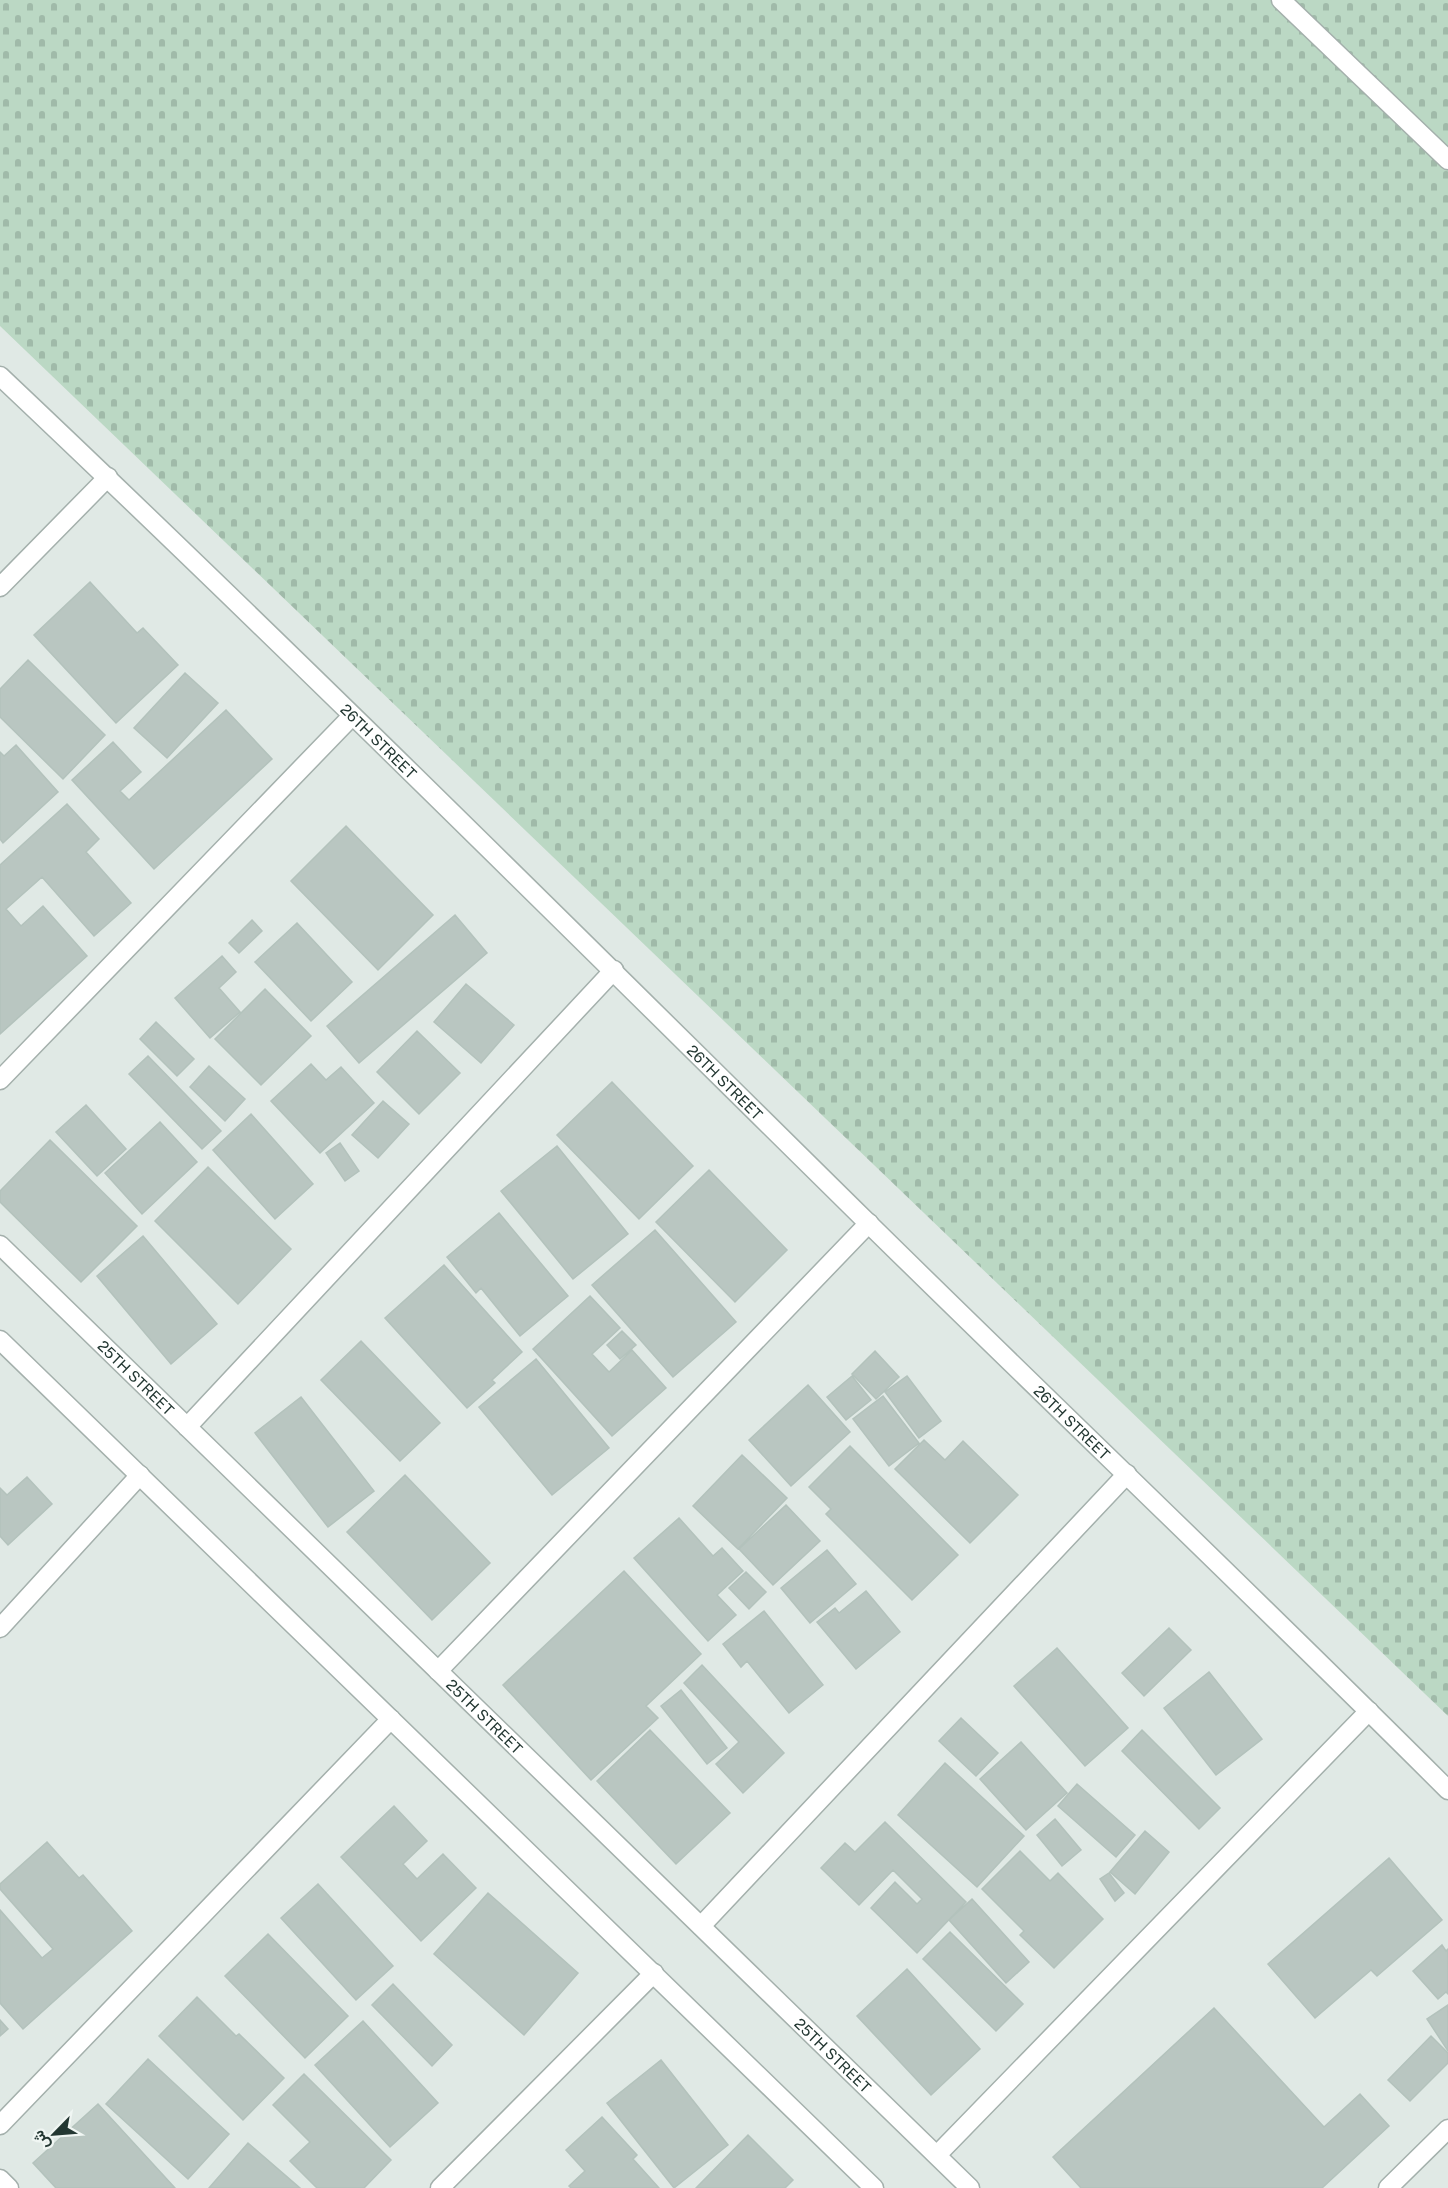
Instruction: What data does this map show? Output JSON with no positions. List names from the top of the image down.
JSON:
{
  "streets": {
    "street": ["26TH STREET", "25TH STREET"]
  },
  "north": "bottom left"
}
